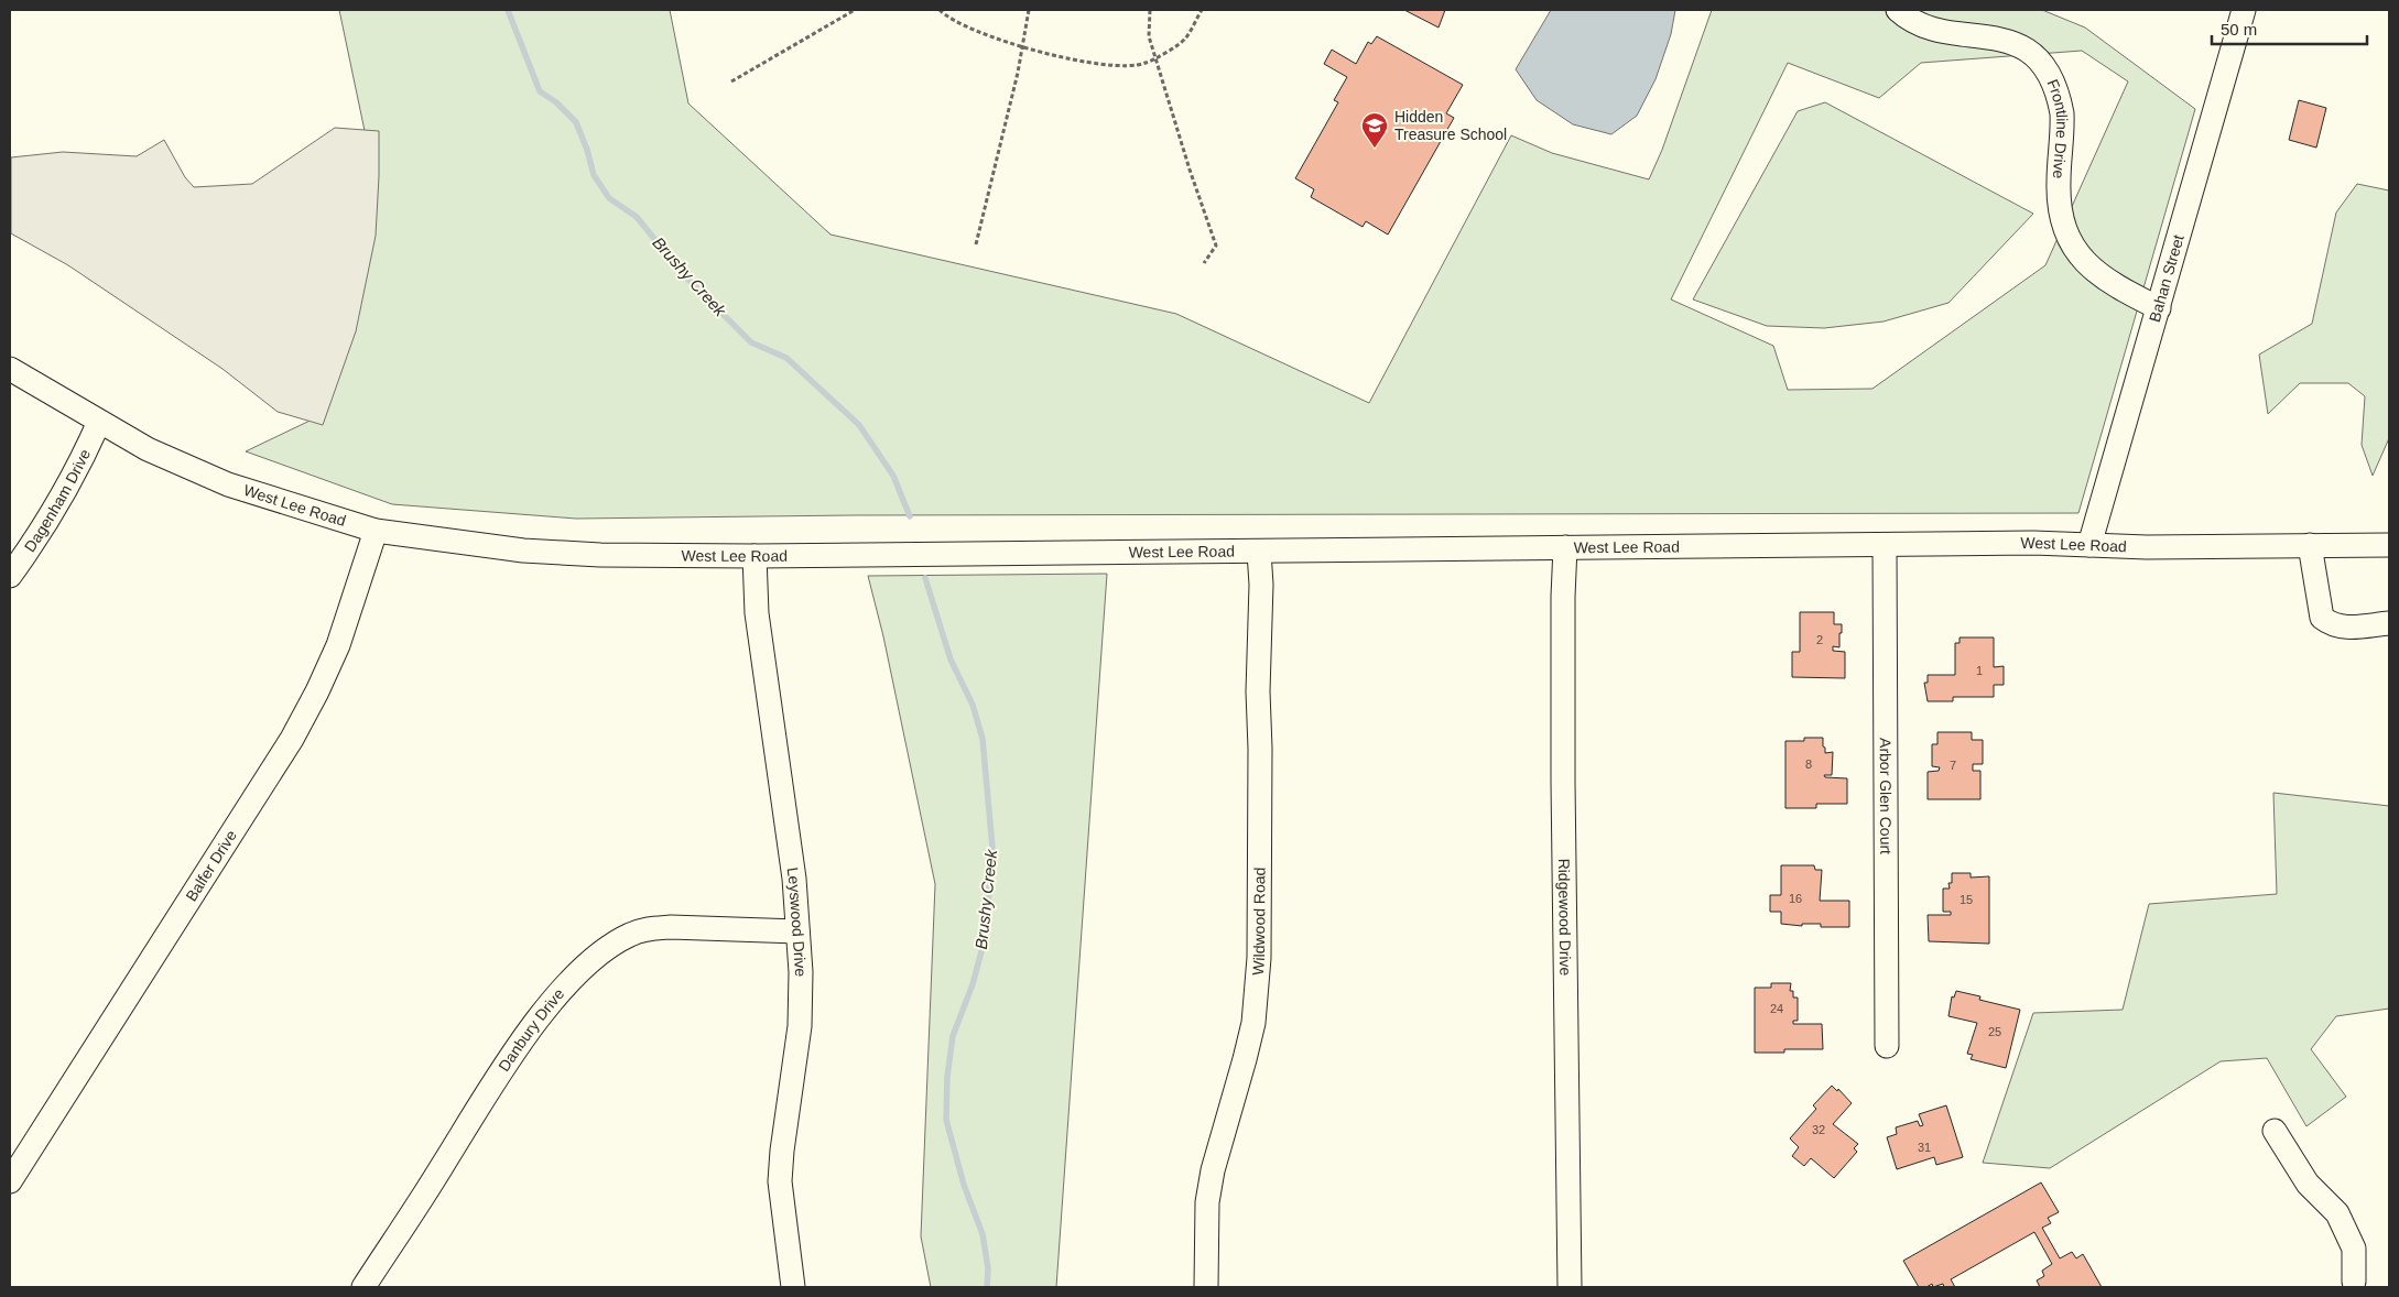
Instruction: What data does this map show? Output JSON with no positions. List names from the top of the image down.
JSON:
{
  "streets": {
    "street": [
      "Frontline Drive",
      "Bahan Street",
      "Dagenham Drive",
      "West Lee Road",
      "Arbor Glen Court",
      "Balfer Drive",
      "Ridgewood Drive",
      "Leyswood Drive",
      "Wildwood Road",
      "Danbury Drive"
    ]
  },
  "crossings": [
    ["Frontline Drive", "Bahan Street"],
    ["Bahan Street", "West Lee Road"],
    ["Dagenham Drive", "West Lee Road"],
    ["West Lee Road", "Arbor Glen Court"],
    ["West Lee Road", "Balfer Drive"],
    ["West Lee Road", "Ridgewood Drive"],
    ["West Lee Road", "Leyswood Drive"],
    ["West Lee Road", "Wildwood Road"],
    ["Leyswood Drive", "Danbury Drive"]
  ],
  "water": ["Brushy Creek"],
  "places": {
    "school or university": ["Hidden Treasure School"]
  },
  "house_numbers": [
    "2",
    "1",
    "8",
    "7",
    "16",
    "15",
    "24",
    "25",
    "32",
    "31"
  ],
  "scale_bar": "50 m"
}
